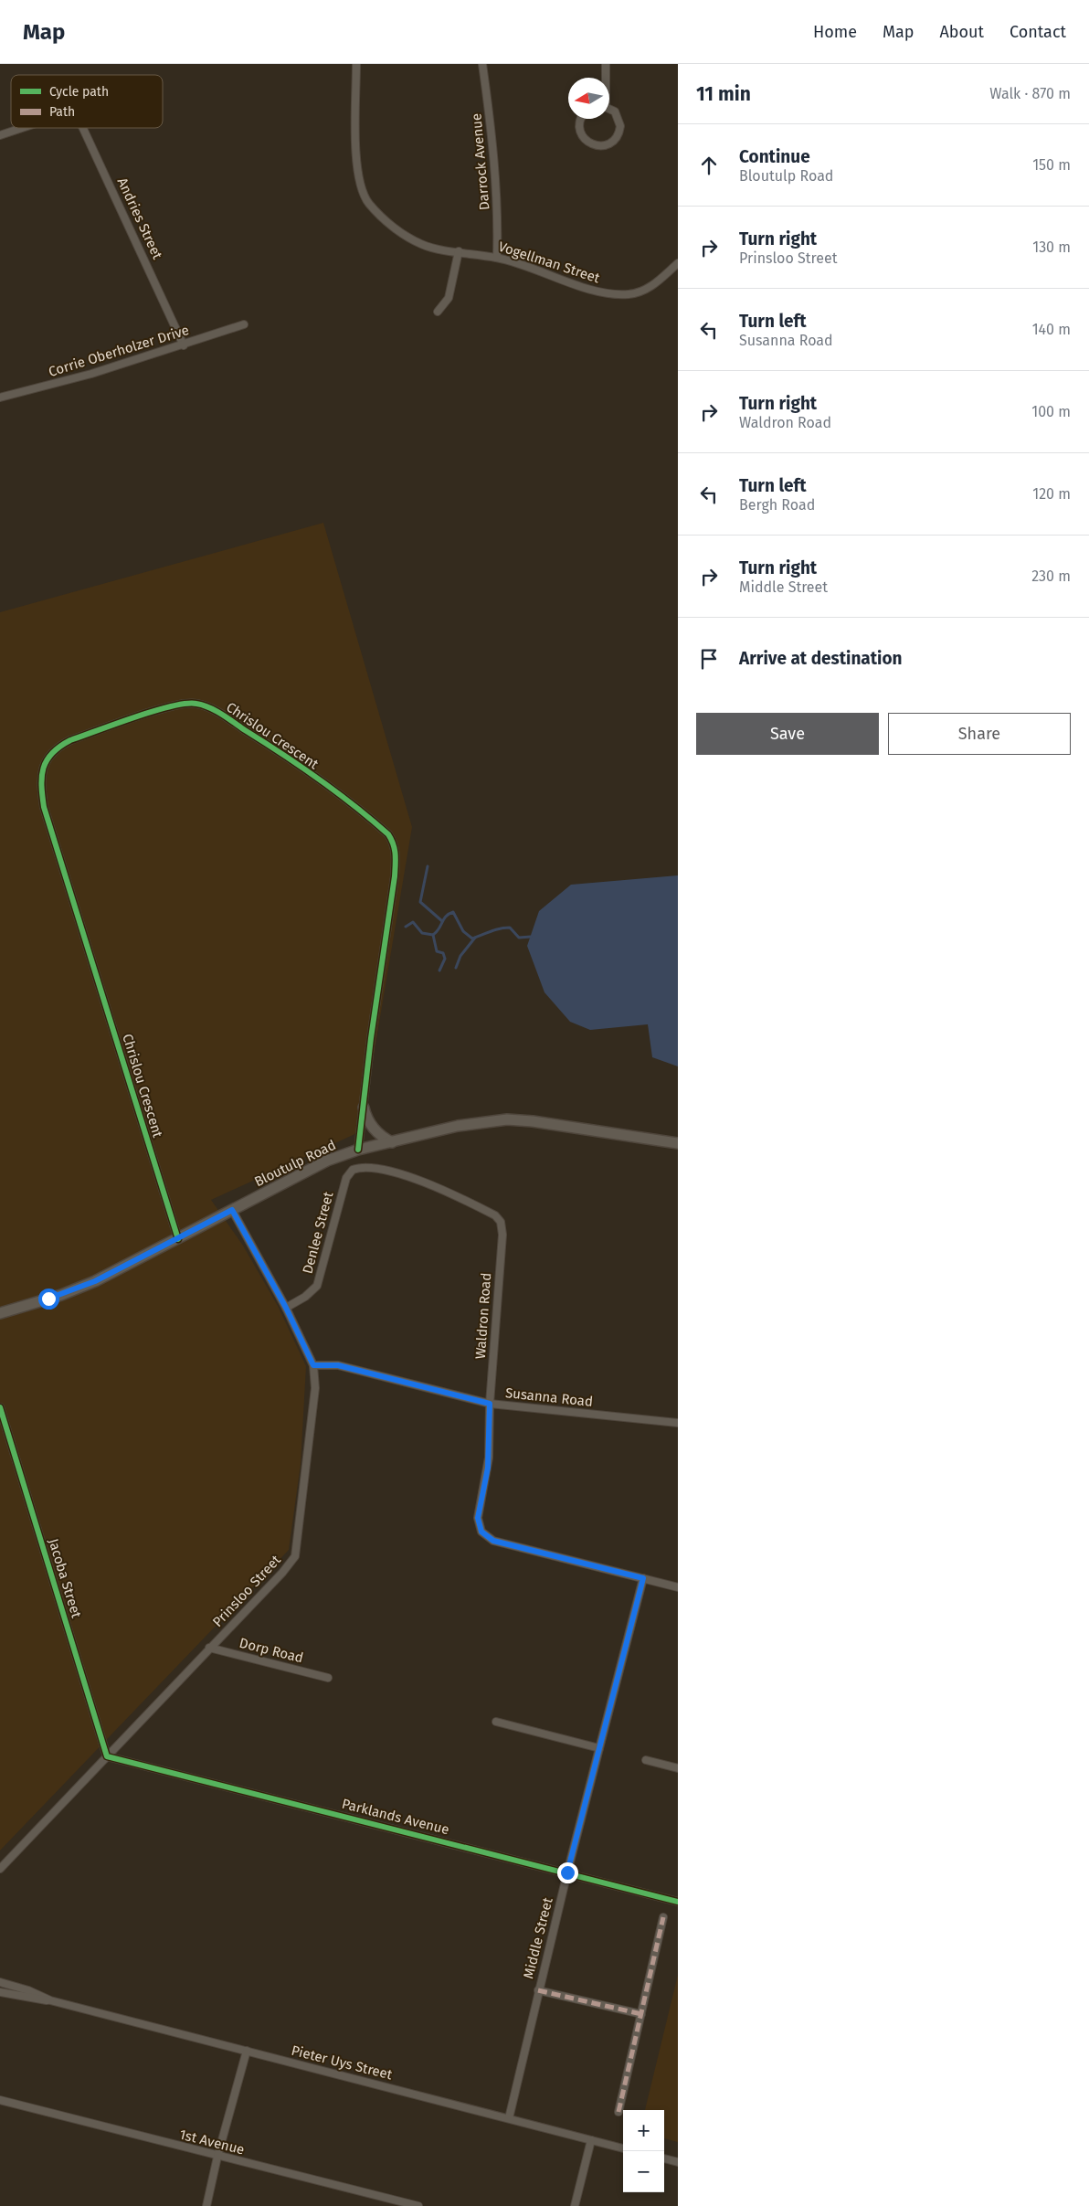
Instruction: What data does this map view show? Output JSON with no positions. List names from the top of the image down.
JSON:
{
  "streets": {
    "street": [
      "Darrock Avenue",
      "Andries Street",
      "Vogellman Street",
      "Corrie Oberholzer Drive",
      "Chrislou Crescent",
      "Bloutulp Road",
      "Denlee Street",
      "Waldron Road",
      "Susanna Road",
      "Jacoba Street",
      "Prinsloo Street",
      "Dorp Road",
      "Parklands Avenue",
      "Middle Street",
      "Pieter Uys Street",
      "1st Avenue"
    ]
  },
  "crossings": [
    ["Darrock Avenue", "Vogellman Street"],
    ["Andries Street", "Corrie Oberholzer Drive"],
    ["Chrislou Crescent", "Bloutulp Road"],
    ["Bloutulp Road", "Prinsloo Street"],
    ["Denlee Street", "Waldron Road"],
    ["Denlee Street", "Prinsloo Street"],
    ["Waldron Road", "Susanna Road"],
    ["Waldron Road", "Middle Street"],
    ["Susanna Road", "Prinsloo Street"],
    ["Jacoba Street", "Prinsloo Street"],
    ["Jacoba Street", "Parklands Avenue"],
    ["Prinsloo Street", "Dorp Road"],
    ["Prinsloo Street", "Parklands Avenue"],
    ["Parklands Avenue", "Middle Street"],
    ["Middle Street", "Pieter Uys Street"]
  ],
  "legend": ["Cycle path", "Path"],
  "north": "left",
  "page": {
    "header": "Map",
    "nav": [
      "Home",
      "Map",
      "About",
      "Contact"
    ],
    "heading": ["11 min", "Walk · 870 m"],
    "list": [
      ["Continue", "Bloutulp Road", "150 m"],
      ["Turn right", "Prinsloo Street", "130 m"],
      ["Turn left", "Susanna Road", "140 m"],
      ["Turn right", "Waldron Road", "100 m"],
      ["Turn left", "Bergh Road", "120 m"],
      ["Turn right", "Middle Street", "230 m"],
      "Arrive at destination"
    ],
    "buttons": ["Save", "Share"],
    "map_buttons": ["+", "−"]
  }
}
